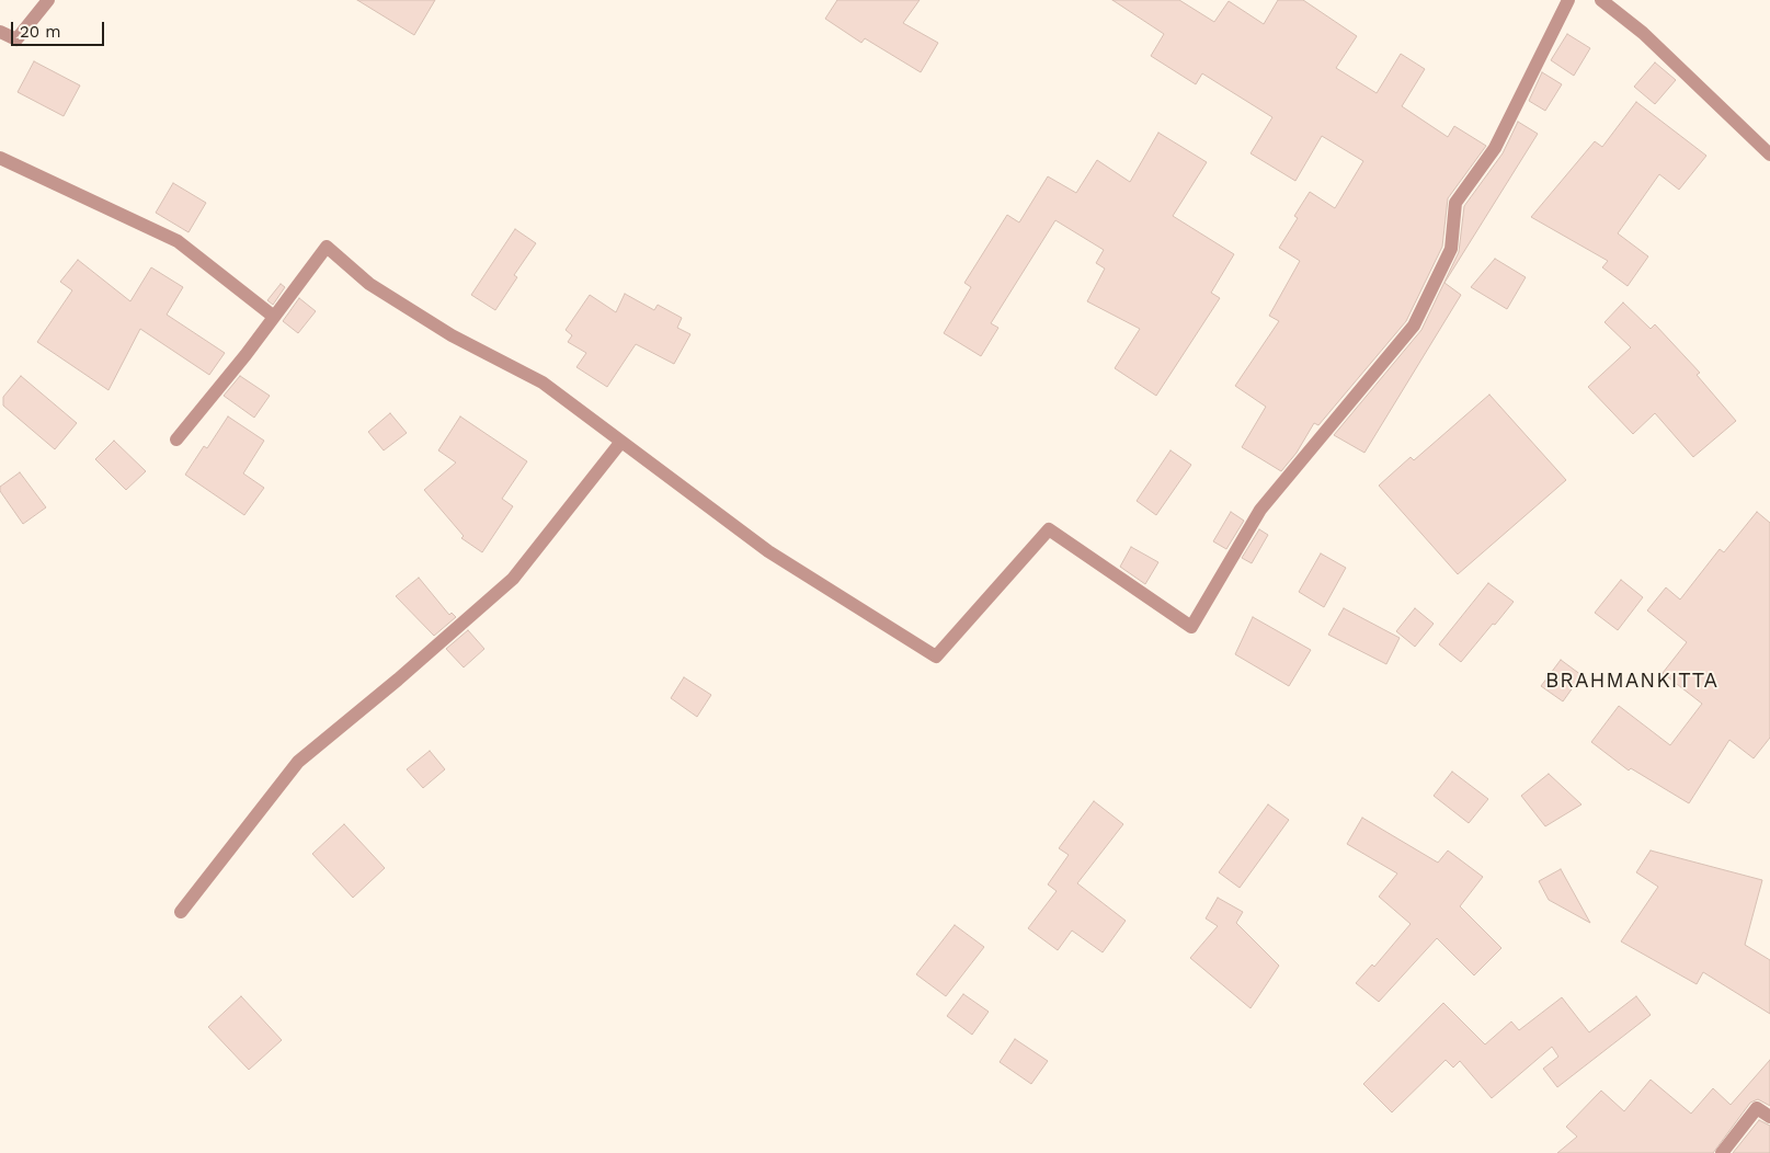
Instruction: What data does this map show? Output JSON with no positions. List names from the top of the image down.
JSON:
{
  "districts": ["BRAHMANKITTA"],
  "scale_bar": "20 m"
}
